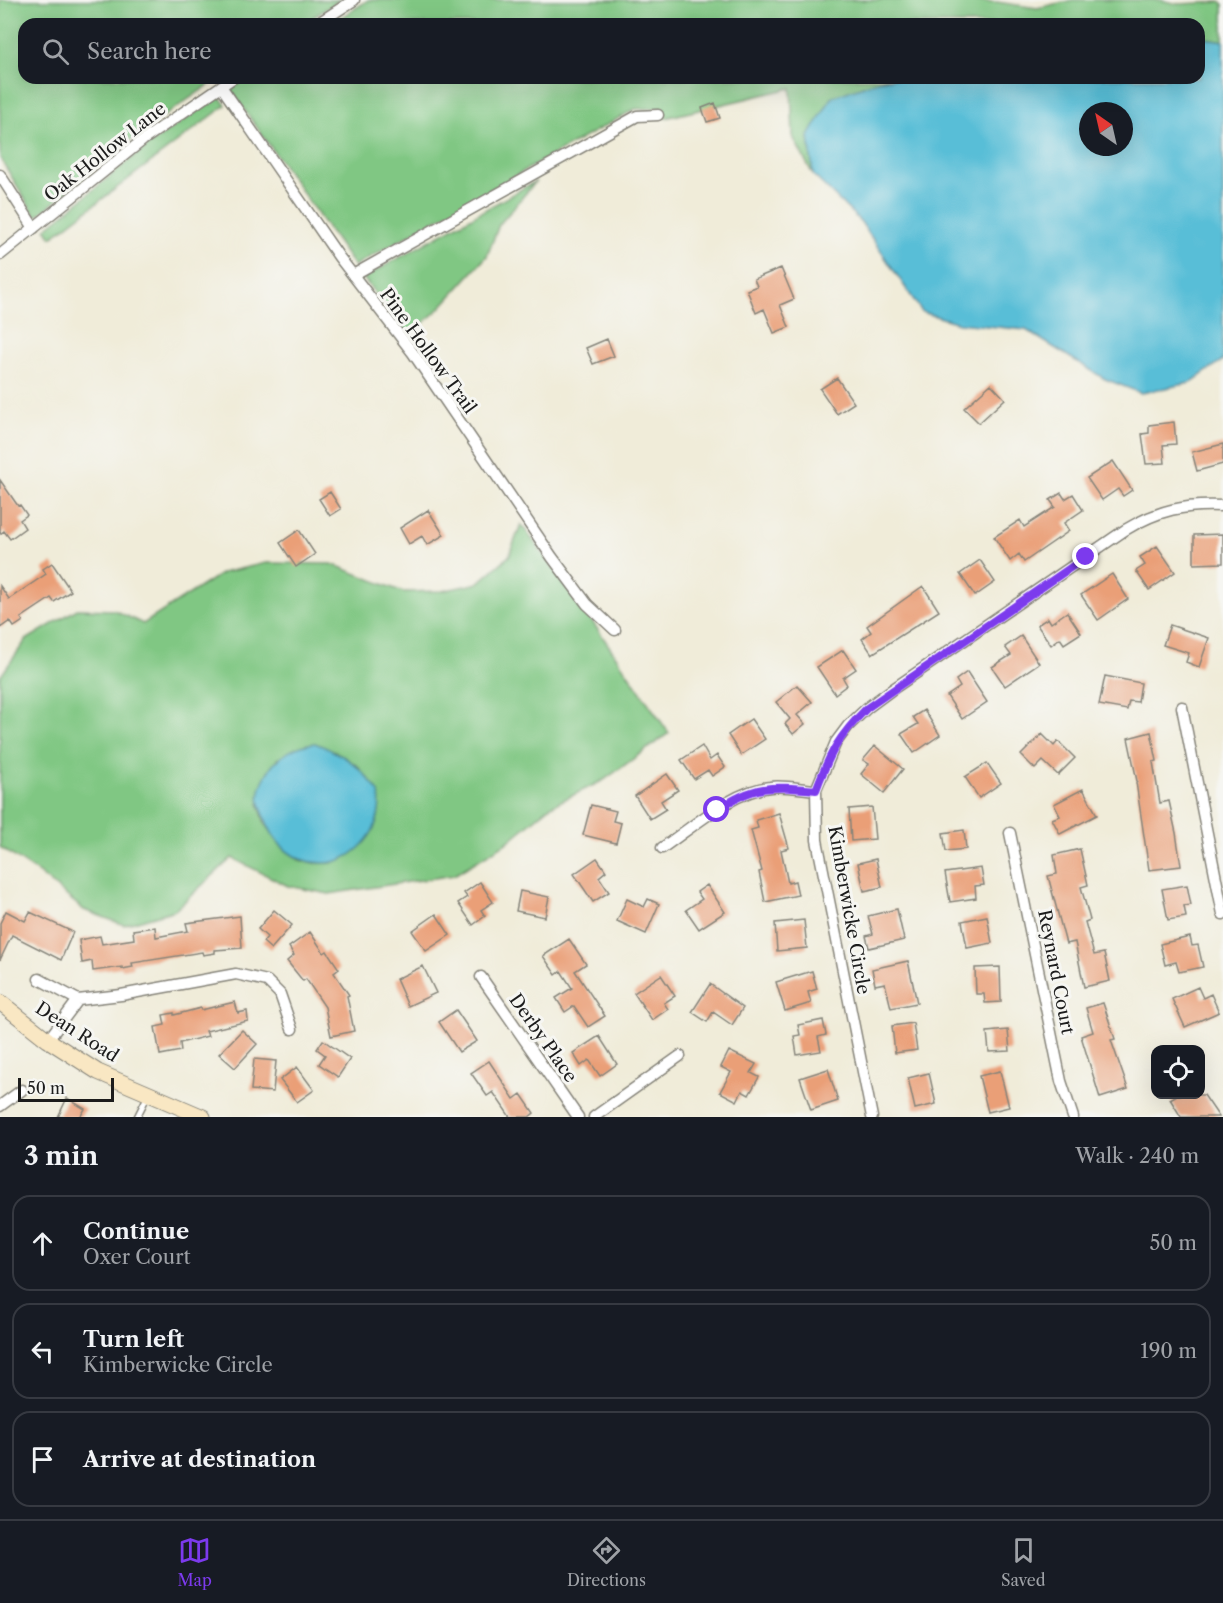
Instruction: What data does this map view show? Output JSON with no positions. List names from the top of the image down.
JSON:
{
  "streets": {
    "main road": ["Dean Road"],
    "street": [
      "Oak Hollow Lane",
      "Pine Hollow Trail",
      "Kimberwicke Circle",
      "Reynard Court",
      "Derby Place"
    ]
  },
  "crossings": [
    ["Oak Hollow Lane", "Pine Hollow Trail"]
  ],
  "scale_bar": "50 m",
  "north": "top left",
  "page": {
    "search": "Search here",
    "scale": "50 m",
    "heading": ["3 min", "Walk · 240 m"],
    "list": [
      ["Continue", "Oxer Court", "50 m"],
      ["Turn left", "Kimberwicke Circle", "190 m"],
      "Arrive at destination"
    ],
    "nav": ["Map", "Directions", "Saved"]
  }
}
